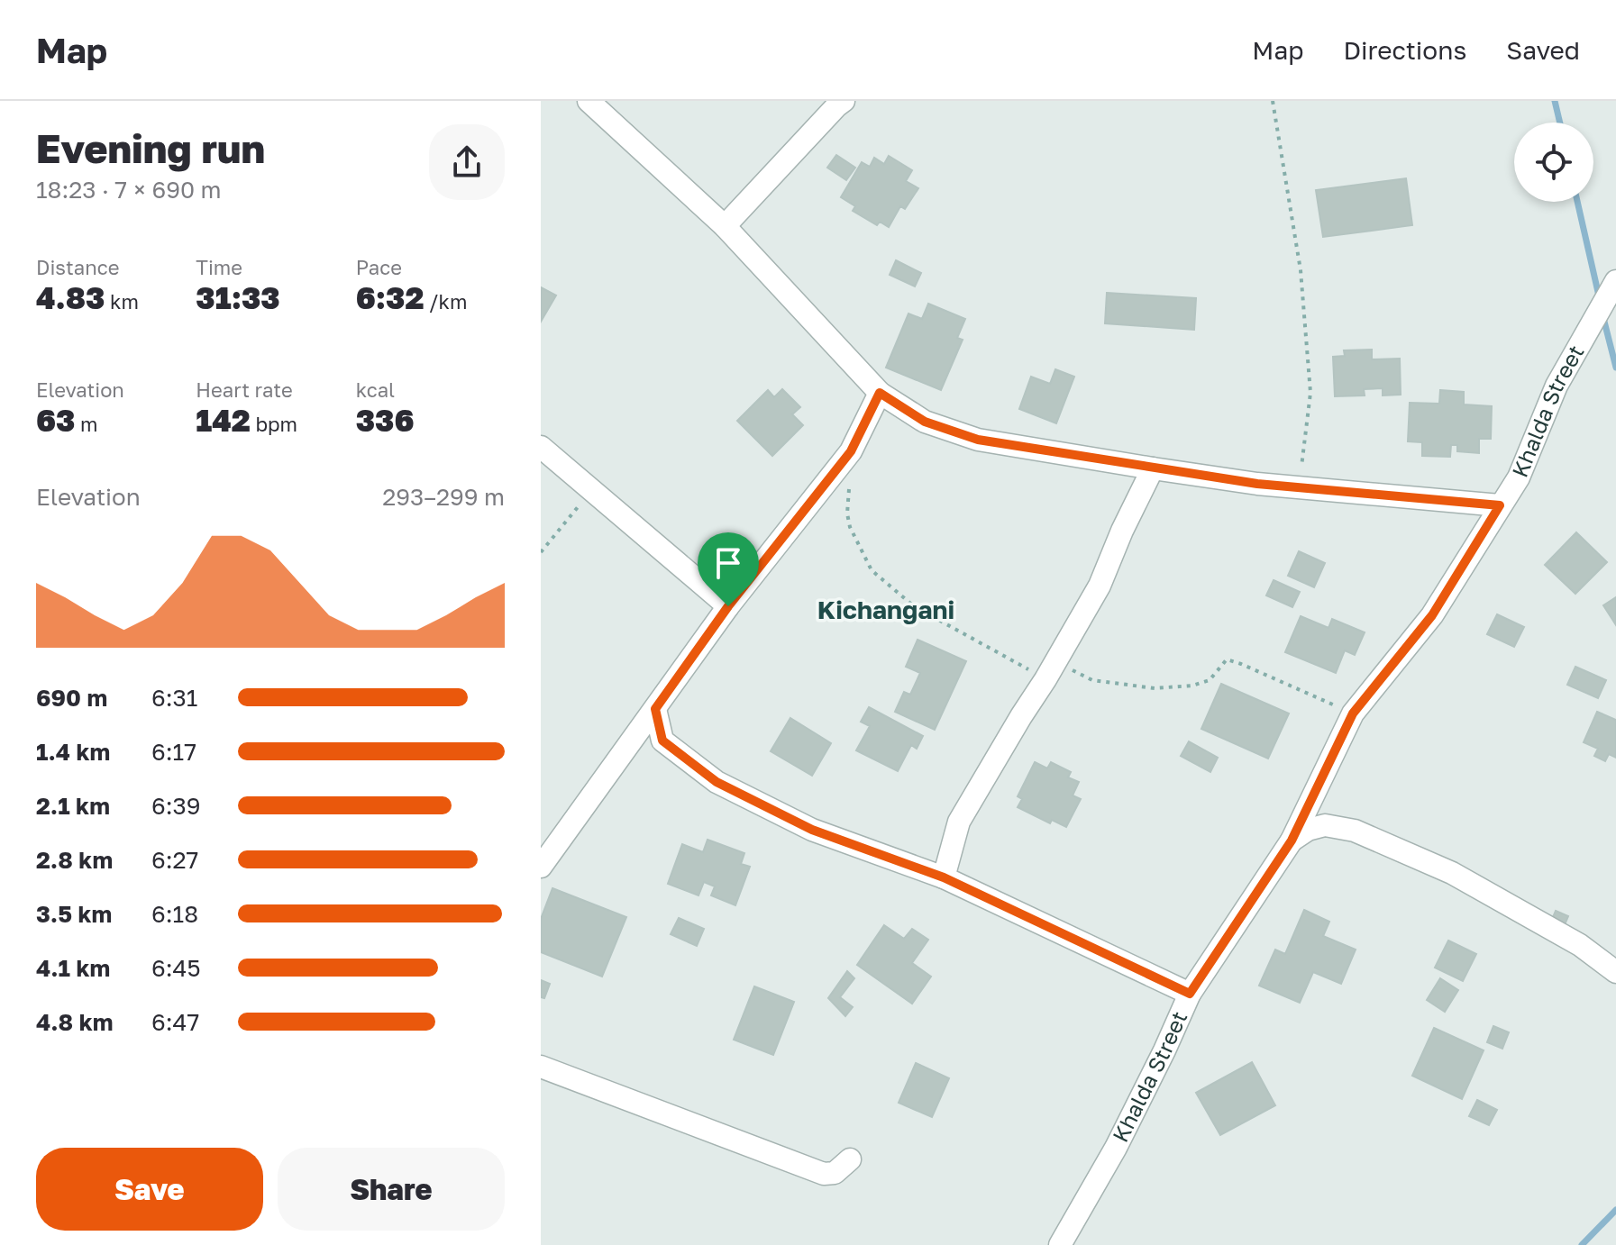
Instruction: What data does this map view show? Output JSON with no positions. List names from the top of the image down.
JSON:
{
  "streets": {
    "street": ["Khalda Street"]
  },
  "districts": ["Kichangani"],
  "page": {
    "header": "Map",
    "nav": ["Map", "Directions", "Saved"],
    "heading": ["Evening run", "18:23 · 7 × 690 m"],
    "stats": [
      ["Distance", "4.83 km"],
      ["Time", "31:33"],
      ["Pace", "6:32 /km"],
      ["Elevation", "63 m"],
      ["Heart rate", "142 bpm"],
      ["kcal", "336"]
    ],
    "chart": ["Elevation", "293–299 m"],
    "list": [
      {
        "name": "690 m",
        "note": "6:31"
      },
      {
        "name": "1.4 km",
        "note": "6:17"
      },
      {
        "name": "2.1 km",
        "note": "6:39"
      },
      {
        "name": "2.8 km",
        "note": "6:27"
      },
      {
        "name": "3.5 km",
        "note": "6:18"
      },
      {
        "name": "4.1 km",
        "note": "6:45"
      },
      {
        "name": "4.8 km",
        "note": "6:47"
      }
    ],
    "buttons": ["Save", "Share"]
  }
}
